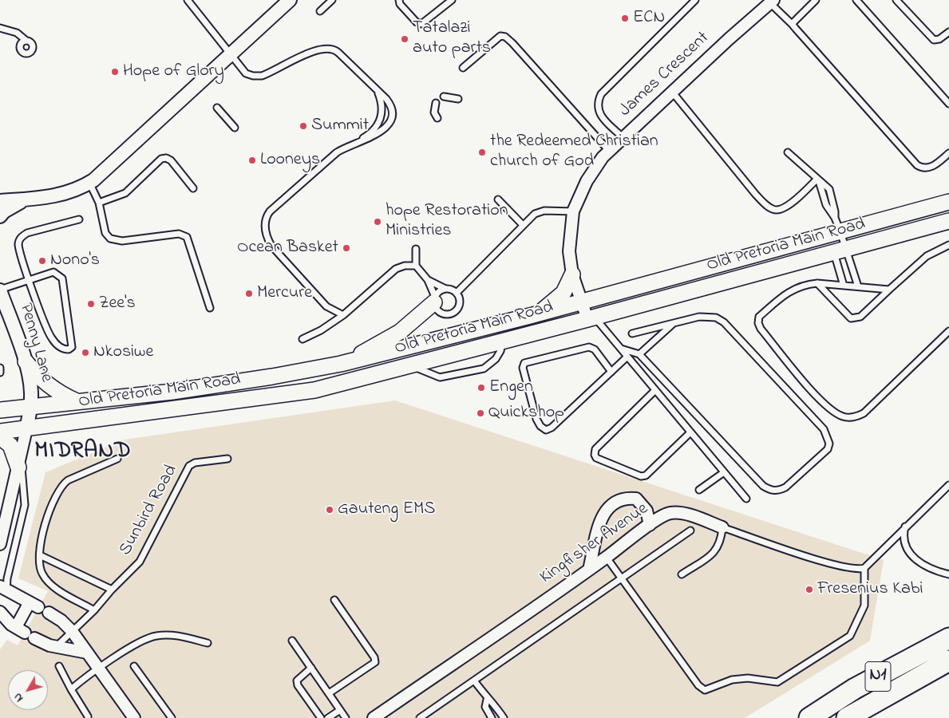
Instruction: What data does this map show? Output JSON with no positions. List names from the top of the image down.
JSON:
{
  "streets": {
    "highway": ["N1"],
    "main road": ["Old Pretoria Main Road"],
    "street": ["James Crescent", "Penny Lane", "Kingfisher Avenue"],
    "lane": ["Sunbird Road"]
  },
  "crossings": [
    ["James Crescent", "Old Pretoria Main Road"],
    ["Old Pretoria Main Road", "Penny Lane"]
  ],
  "districts": ["MIDRAND"],
  "places": [
    "ECN",
    "Tatalazi auto parts",
    "Hope of Glory",
    "Summit",
    "the Redeemed Christian church of God",
    "Looneys",
    "hope Restoration Ministries",
    "Ocean Basket",
    "Nono's",
    "Mercure",
    "Zee's",
    "Nkosiwe",
    "Engen",
    "Quickshop",
    "Gauteng EMS",
    "Fresenius Kabi"
  ],
  "north": "bottom left"
}
